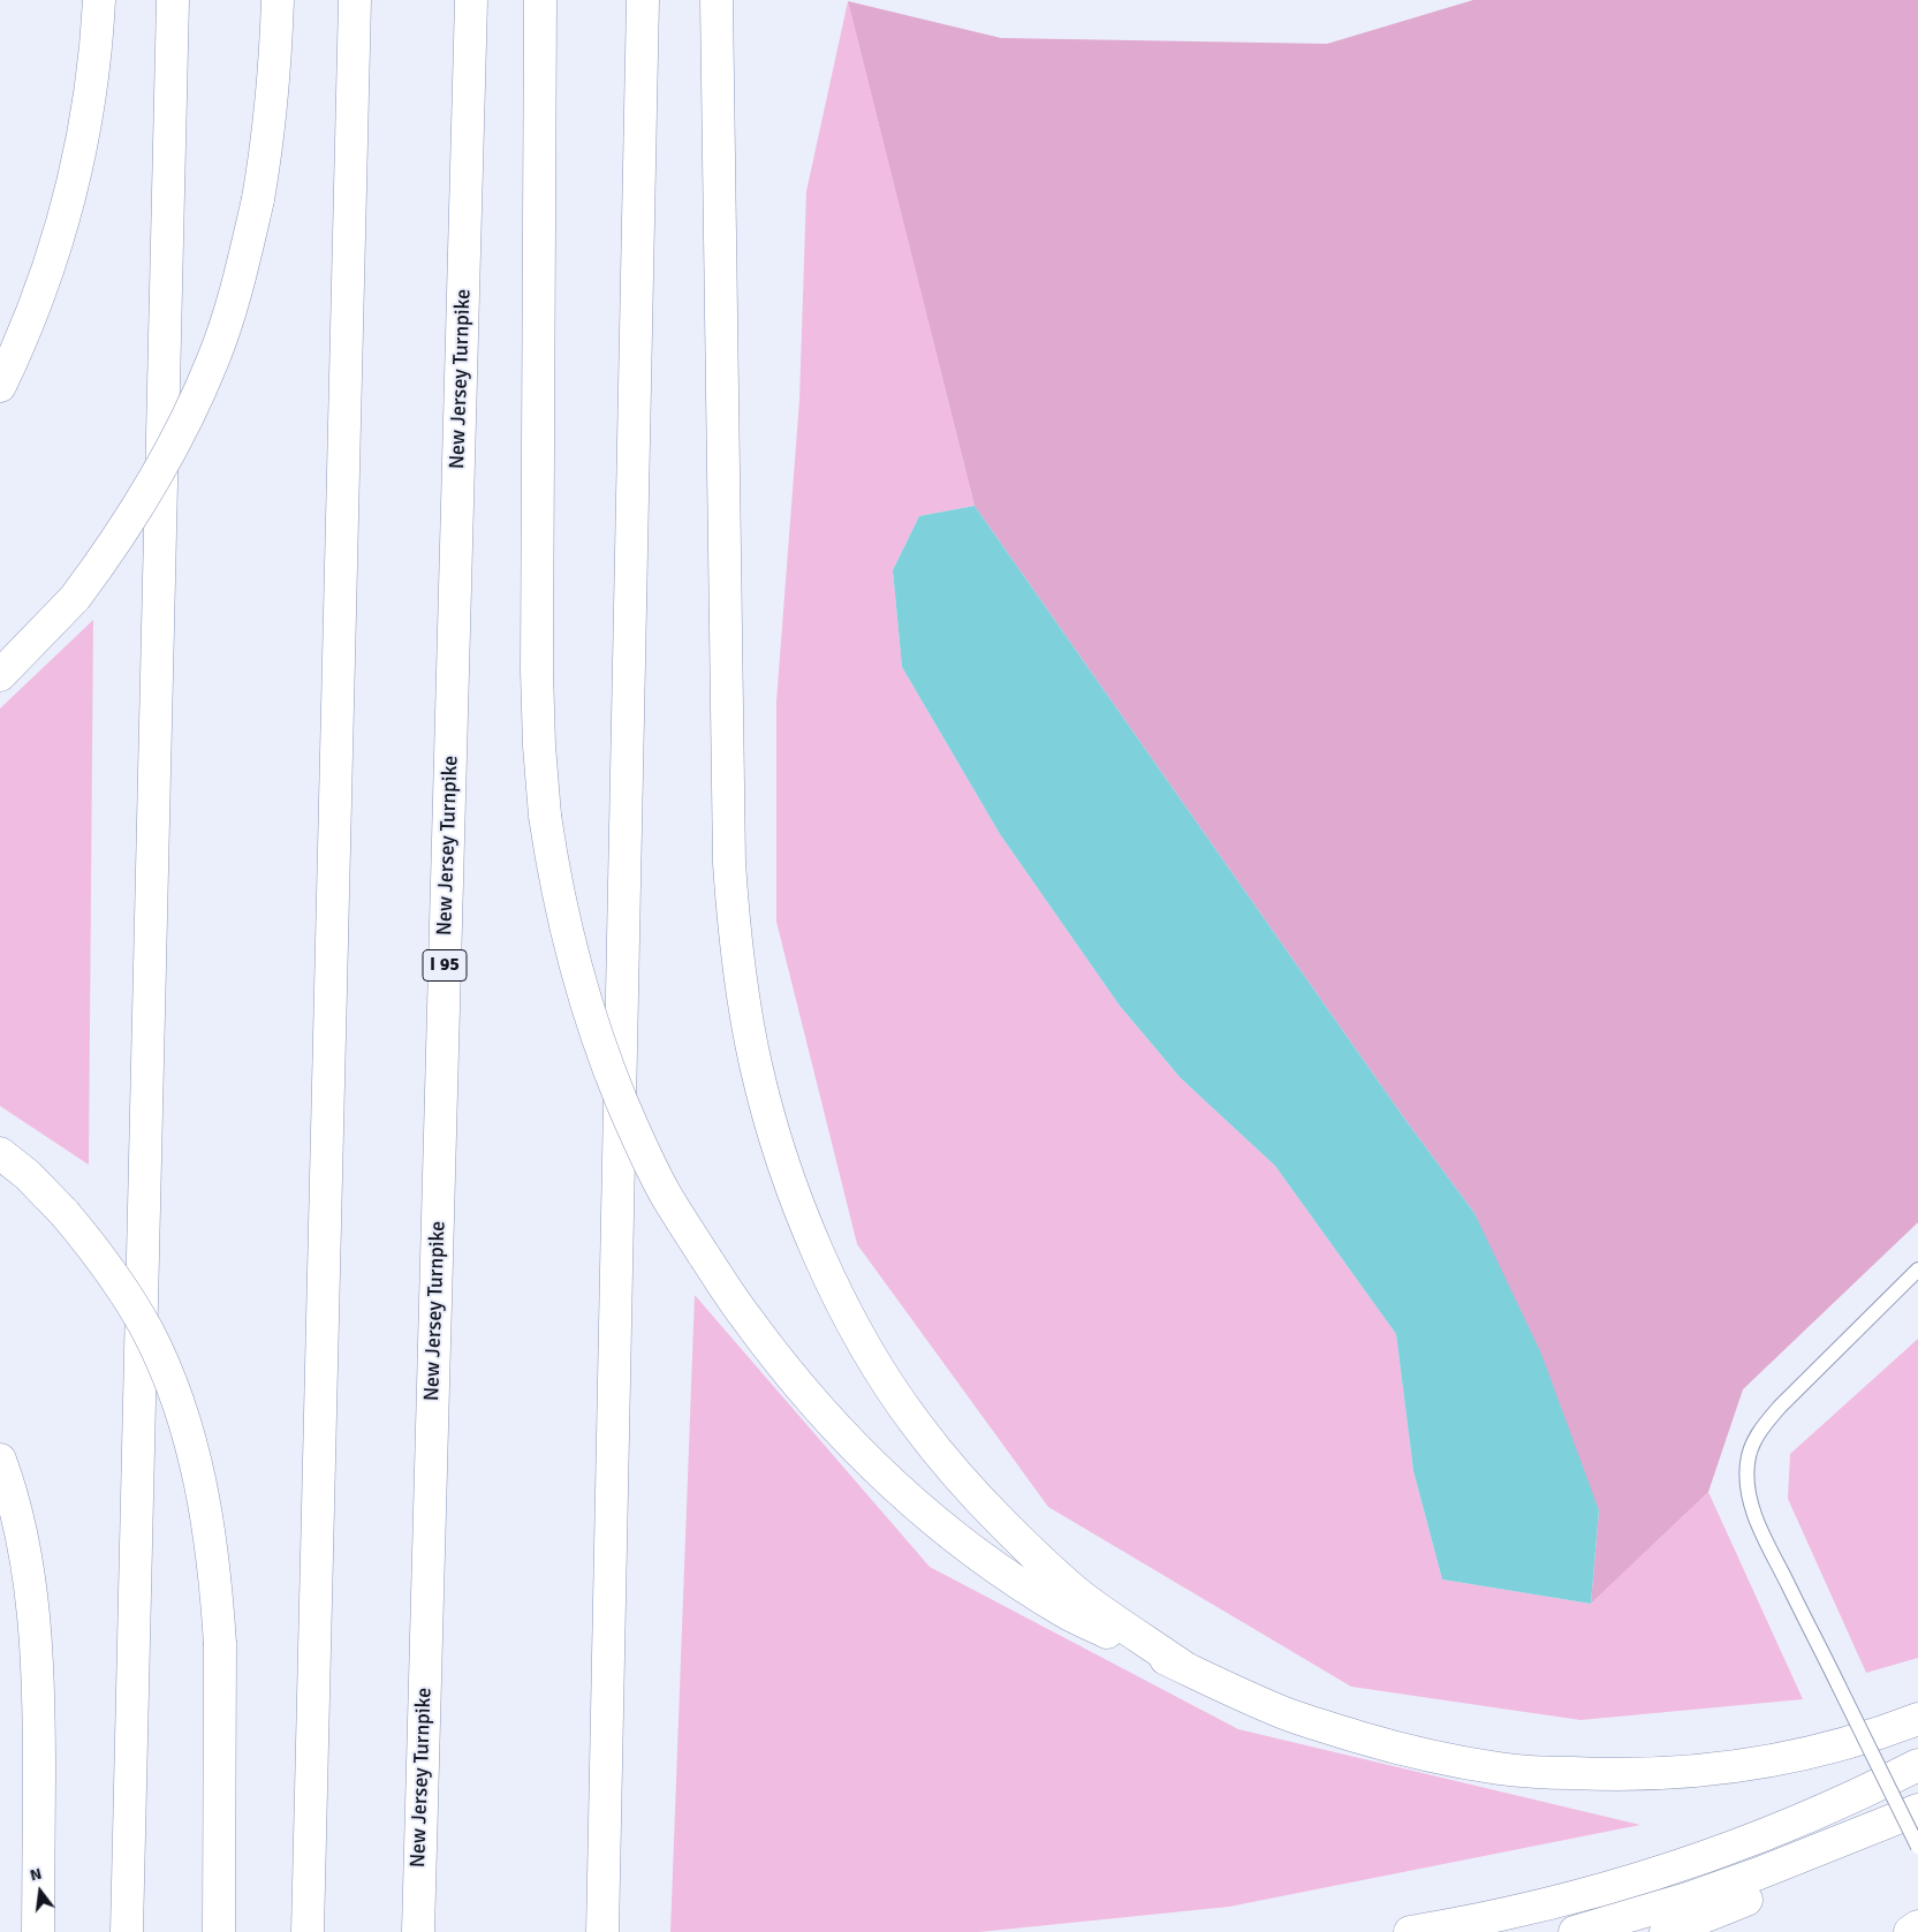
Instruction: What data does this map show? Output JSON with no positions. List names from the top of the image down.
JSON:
{
  "streets": {
    "highway": ["New Jersey Turnpike", "I 95"]
  },
  "north": "top"
}
